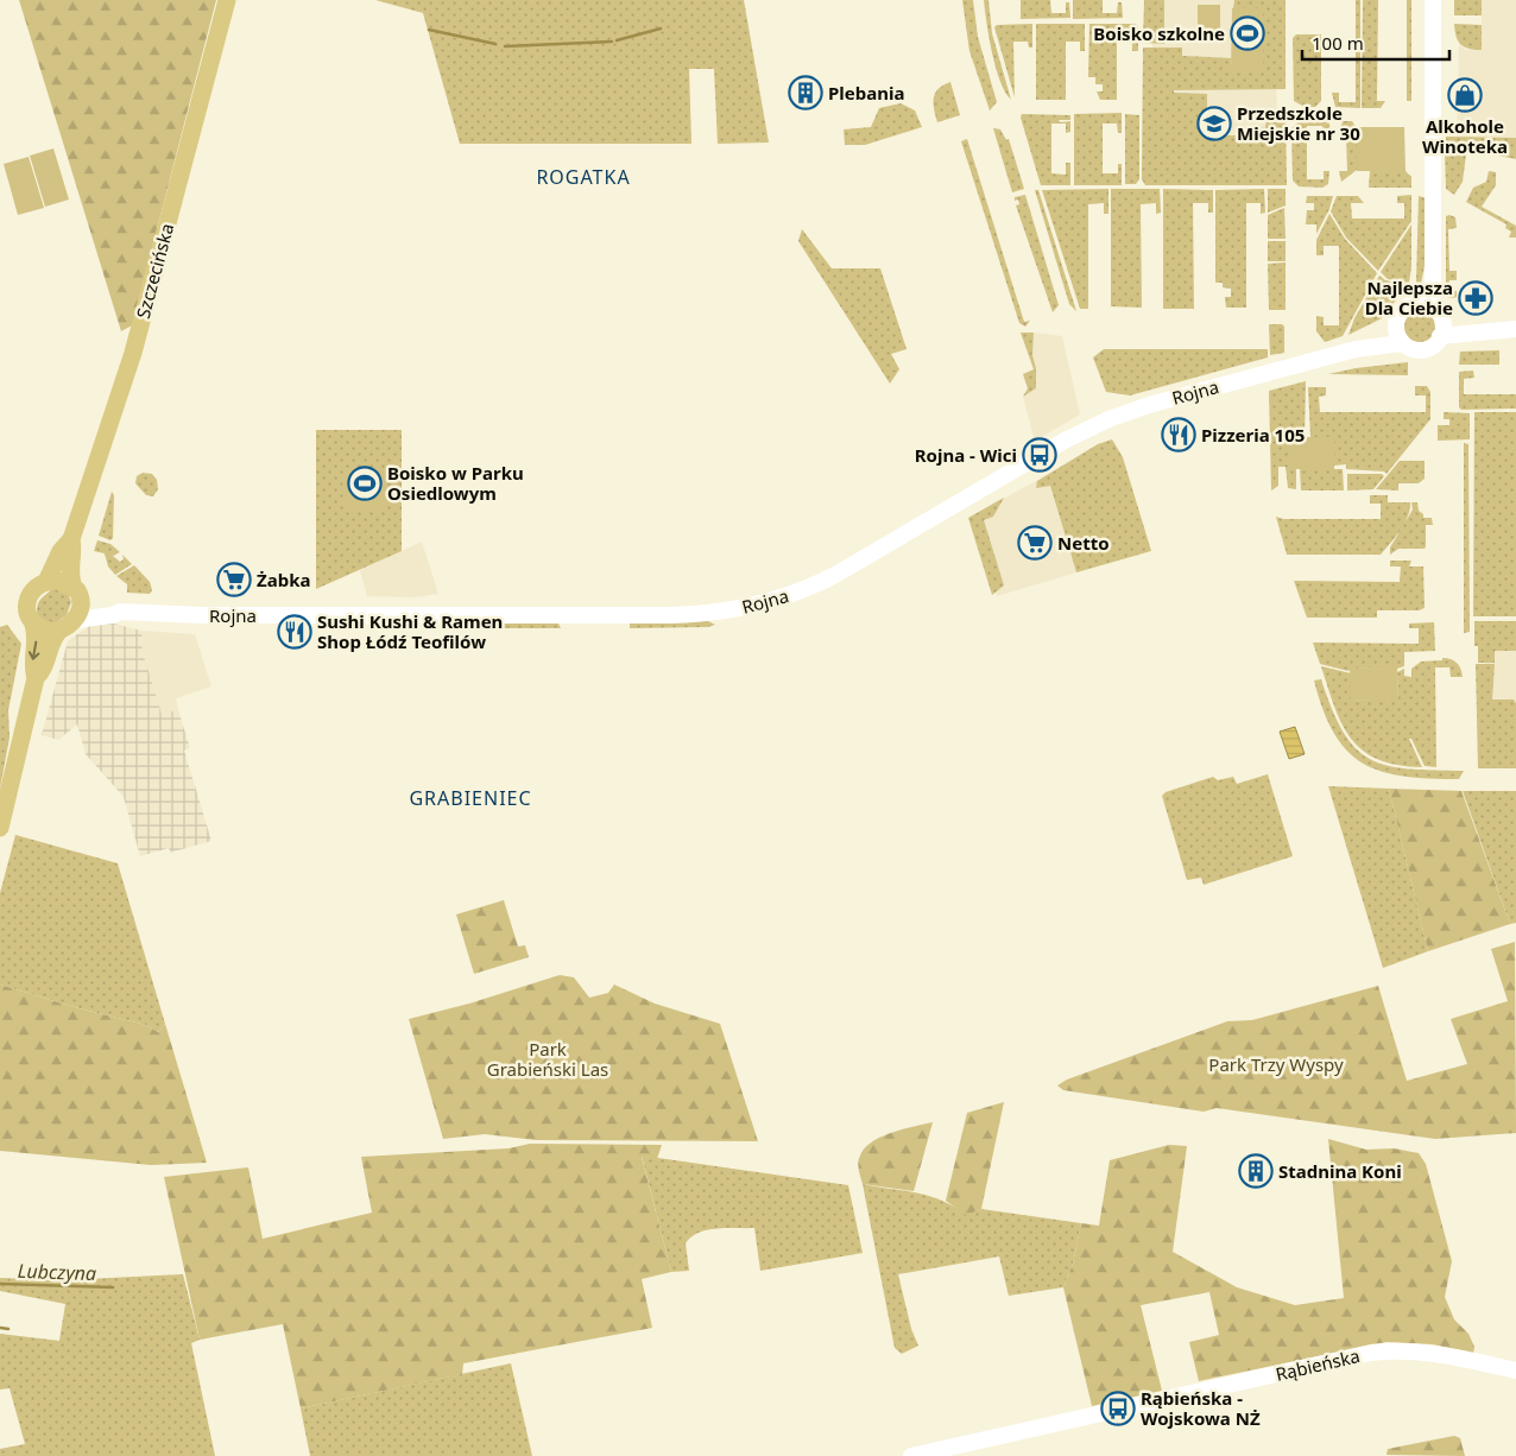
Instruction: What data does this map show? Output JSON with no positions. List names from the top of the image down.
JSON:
{
  "streets": {
    "main road": ["Szczecińska"],
    "street": ["Rojna", "Rąbieńska"]
  },
  "crossings": [
    ["Szczecińska", "Rojna"]
  ],
  "districts": ["ROGATKA", "GRABIENIEC"],
  "water": ["Lubczyna"],
  "parks": ["Park Grabieński Las", "Park Trzy Wyspy"],
  "places": {
    "sports": ["Boisko szkolne", "Boisko w Parku Osiedlowym"],
    "building": ["Plebania", "Stadnina Koni"],
    "shop": ["Alkohole Winoteka"],
    "school or university": ["Przedszkole Miejskie nr 30"],
    "pharmacy": ["Najlepsza Dla Ciebie"],
    "restaurant": ["Pizzeria 105", "Sushi Kushi & Ramen Shop Łódź Teofilów"],
    "bus stop": ["Rojna - Wici", "Rąbieńska - Wojskowa NŻ"],
    "supermarket": ["Netto", "Żabka"]
  },
  "scale_bar": "100 m"
}
